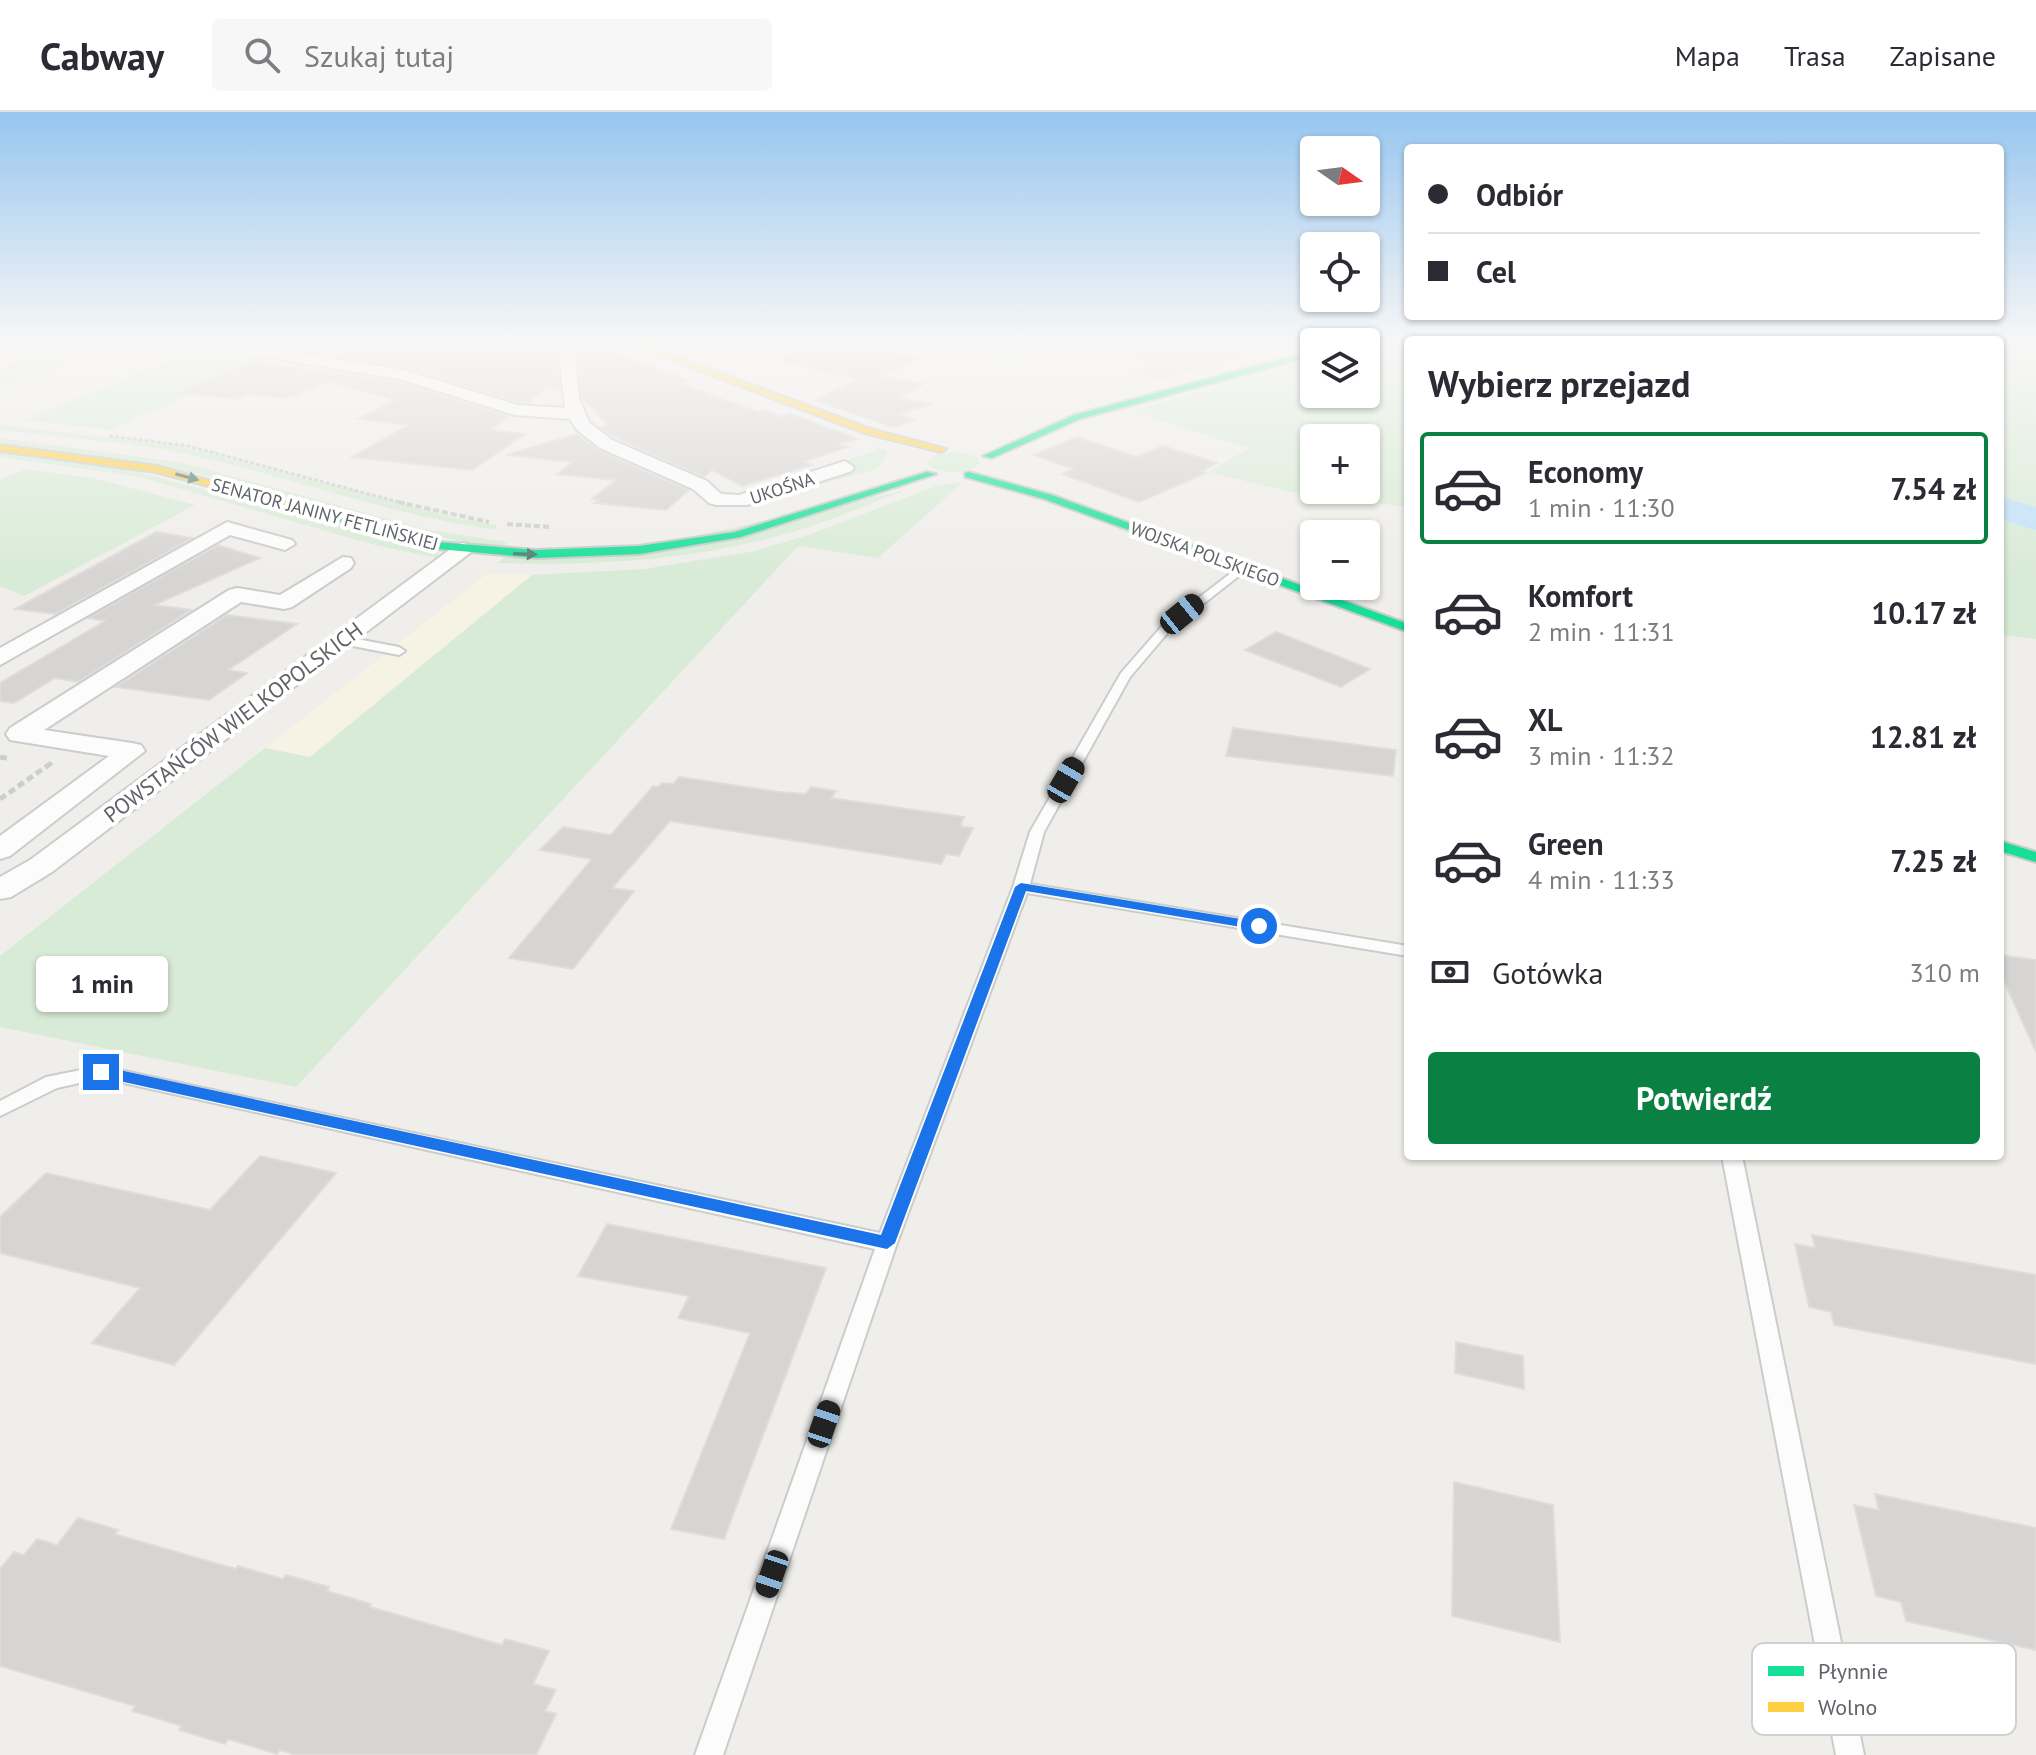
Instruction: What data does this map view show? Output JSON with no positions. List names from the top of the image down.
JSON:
{
  "streets": {
    "main road": ["SENATOR JANINY FETLIŃSKIEJ", "WOJSKA POLSKIEGO"],
    "street": ["UKOŚNA", "POWSTAŃCÓW WIELKOPOLSKICH"]
  },
  "crossings": [
    ["SENATOR JANINY FETLIŃSKIEJ", "POWSTAŃCÓW WIELKOPOLSKICH"]
  ],
  "legend": ["Płynnie", "Wolno"],
  "north": "right",
  "page": {
    "header": "Cabway",
    "search": "Szukaj tutaj",
    "nav": ["Mapa", "Trasa", "Zapisane"],
    "map_buttons": ["+", "−"],
    "banner": ["Odbiór", "Cel"],
    "heading": "Wybierz przejazd",
    "list": [
      {
        "name": "Economy",
        "note": "1 min · 11:30",
        "value": "7.54 zł"
      },
      {
        "name": "Komfort",
        "note": "2 min · 11:31",
        "value": "10.17 zł"
      },
      {
        "name": "XL",
        "note": "3 min · 11:32",
        "value": "12.81 zł"
      },
      {
        "name": "Green",
        "note": "4 min · 11:33",
        "value": "7.25 zł"
      }
    ],
    "pay": ["Gotówka", "310 m"],
    "bubble": "1 min",
    "buttons": "Potwierdź"
  }
}
